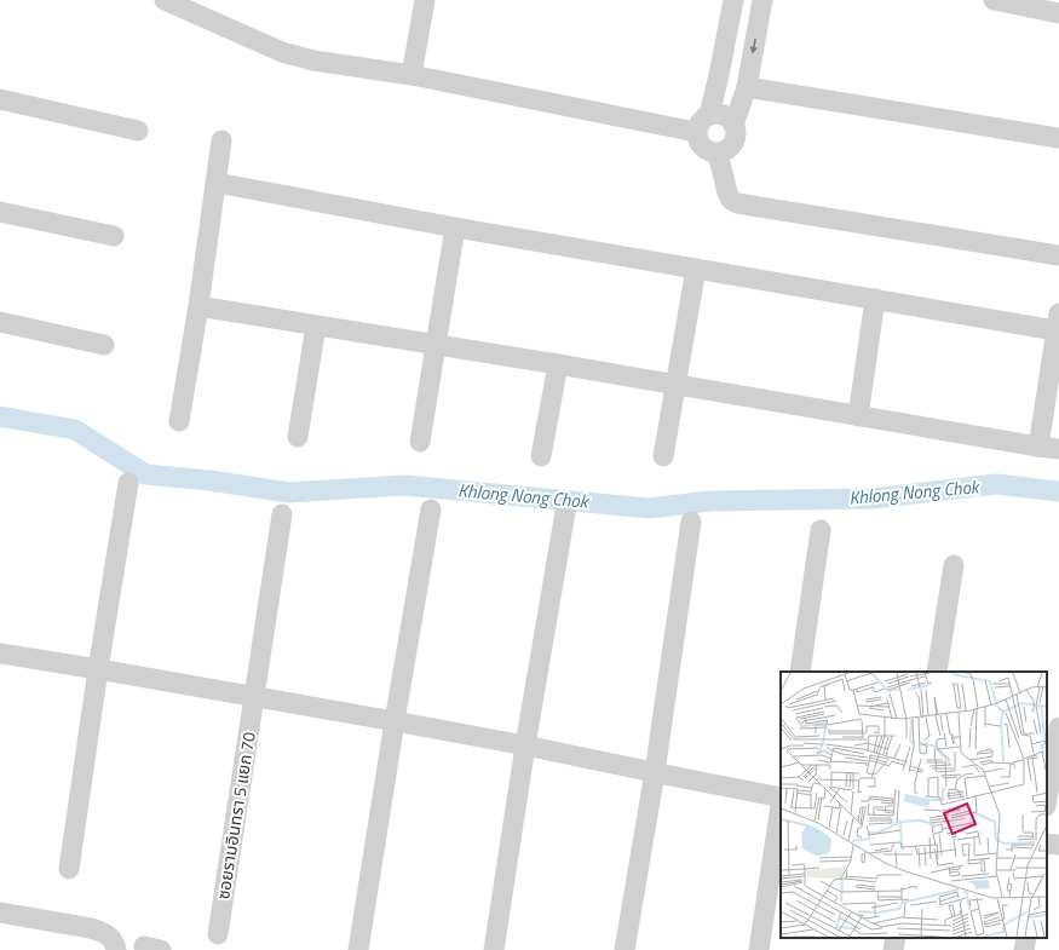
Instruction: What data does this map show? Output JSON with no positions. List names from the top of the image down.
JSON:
{
  "streets": {
    "street": ["ซอยรามอินทรา 5 แยก 70"]
  },
  "water": ["Khlong Nong Chok"]
}
